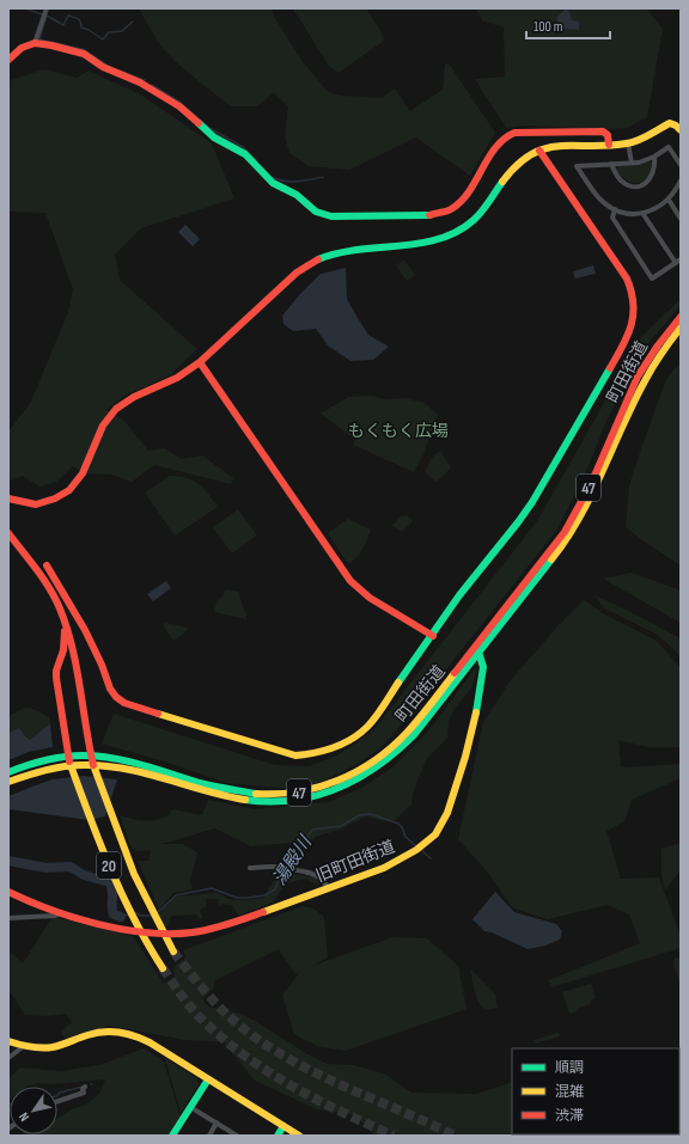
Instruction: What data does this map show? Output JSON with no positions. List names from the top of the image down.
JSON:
{
  "streets": {
    "main road": [
      "町田街道",
      "47",
      "旧町田街道",
      "20"
    ]
  },
  "crossings": [
    ["町田街道", "旧町田街道"],
    ["町田街道", "20"]
  ],
  "water": ["湯殿川"],
  "parks": ["もくもく広場"],
  "legend": ["順調", "混雑", "渋滞"],
  "scale_bar": "100 m",
  "north": "bottom left"
}
